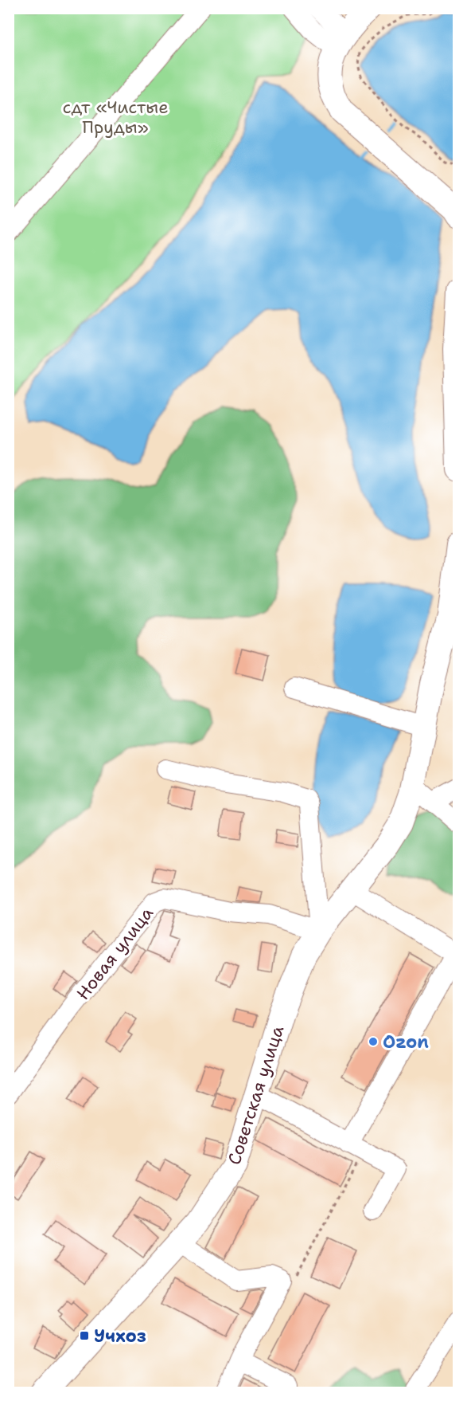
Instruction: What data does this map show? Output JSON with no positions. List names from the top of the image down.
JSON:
{
  "streets": {
    "main road": ["Советская улица"],
    "street": ["Новая улица"]
  },
  "crossings": [
    ["Новая улица", "Советская улица"]
  ],
  "parks": ["сдт «Чистые Пруды»"],
  "places": {
    "other": ["Ozon"],
    "transit": ["Учхоз"]
  }
}
